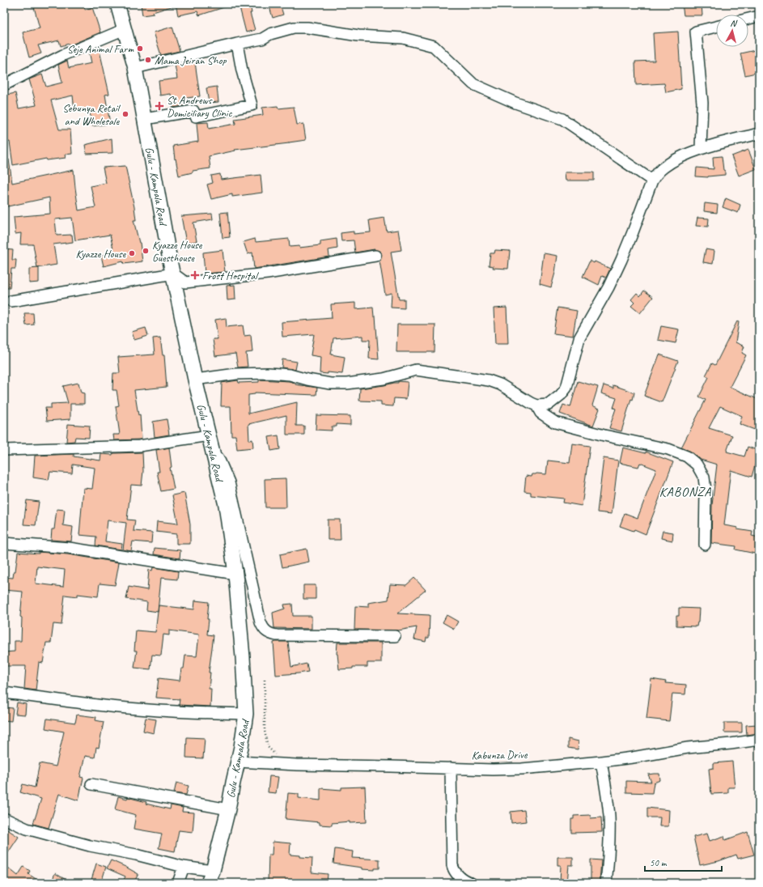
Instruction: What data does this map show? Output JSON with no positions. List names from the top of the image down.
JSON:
{
  "streets": {
    "main road": ["Gulu - Kampala Road"],
    "street": ["Kabunza Drive"]
  },
  "crossings": [
    ["Gulu - Kampala Road", "Kabunza Drive"]
  ],
  "districts": ["KABONZA"],
  "places": {
    "other": [
      "Seje Animal Farm",
      "Mama Jeiran Shop",
      "Sebunya Retail and Wholesale",
      "Kyazze House Guesthouse",
      "Kyazze House"
    ],
    "health": ["St Andrews Domiciliary Clinic", "Frost Hospital"]
  },
  "scale_bar": "50 m",
  "north": "top"
}
